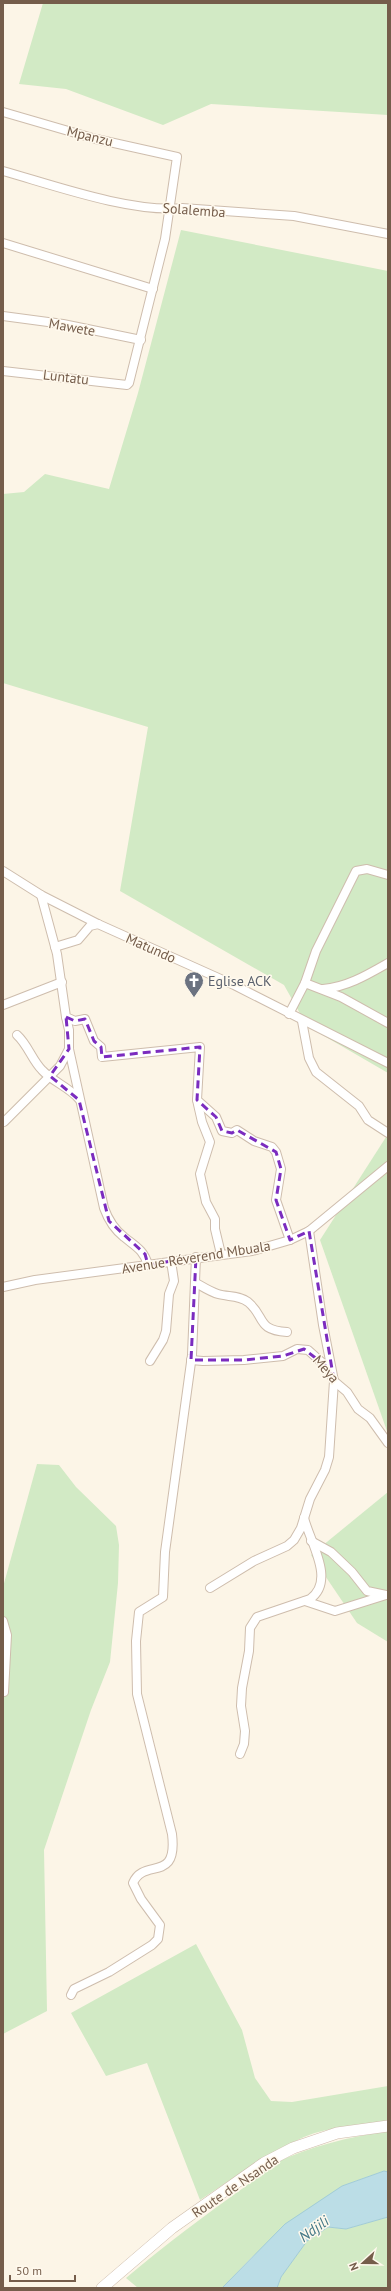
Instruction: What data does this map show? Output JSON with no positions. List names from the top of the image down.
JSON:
{
  "streets": {
    "street": [
      "Mpanzu",
      "Solalemba",
      "Mawete",
      "Luntatu",
      "Matundo",
      "Avenue Réverend Mbuala",
      "Meya",
      "Route de Nsanda"
    ]
  },
  "crossings": [
    ["Mpanzu", "Solalemba"],
    ["Mawete", "Luntatu"]
  ],
  "water": ["Ndjili"],
  "places": {
    "church": ["Eglise ACK"]
  },
  "scale_bar": "50 m",
  "north": "left"
}
